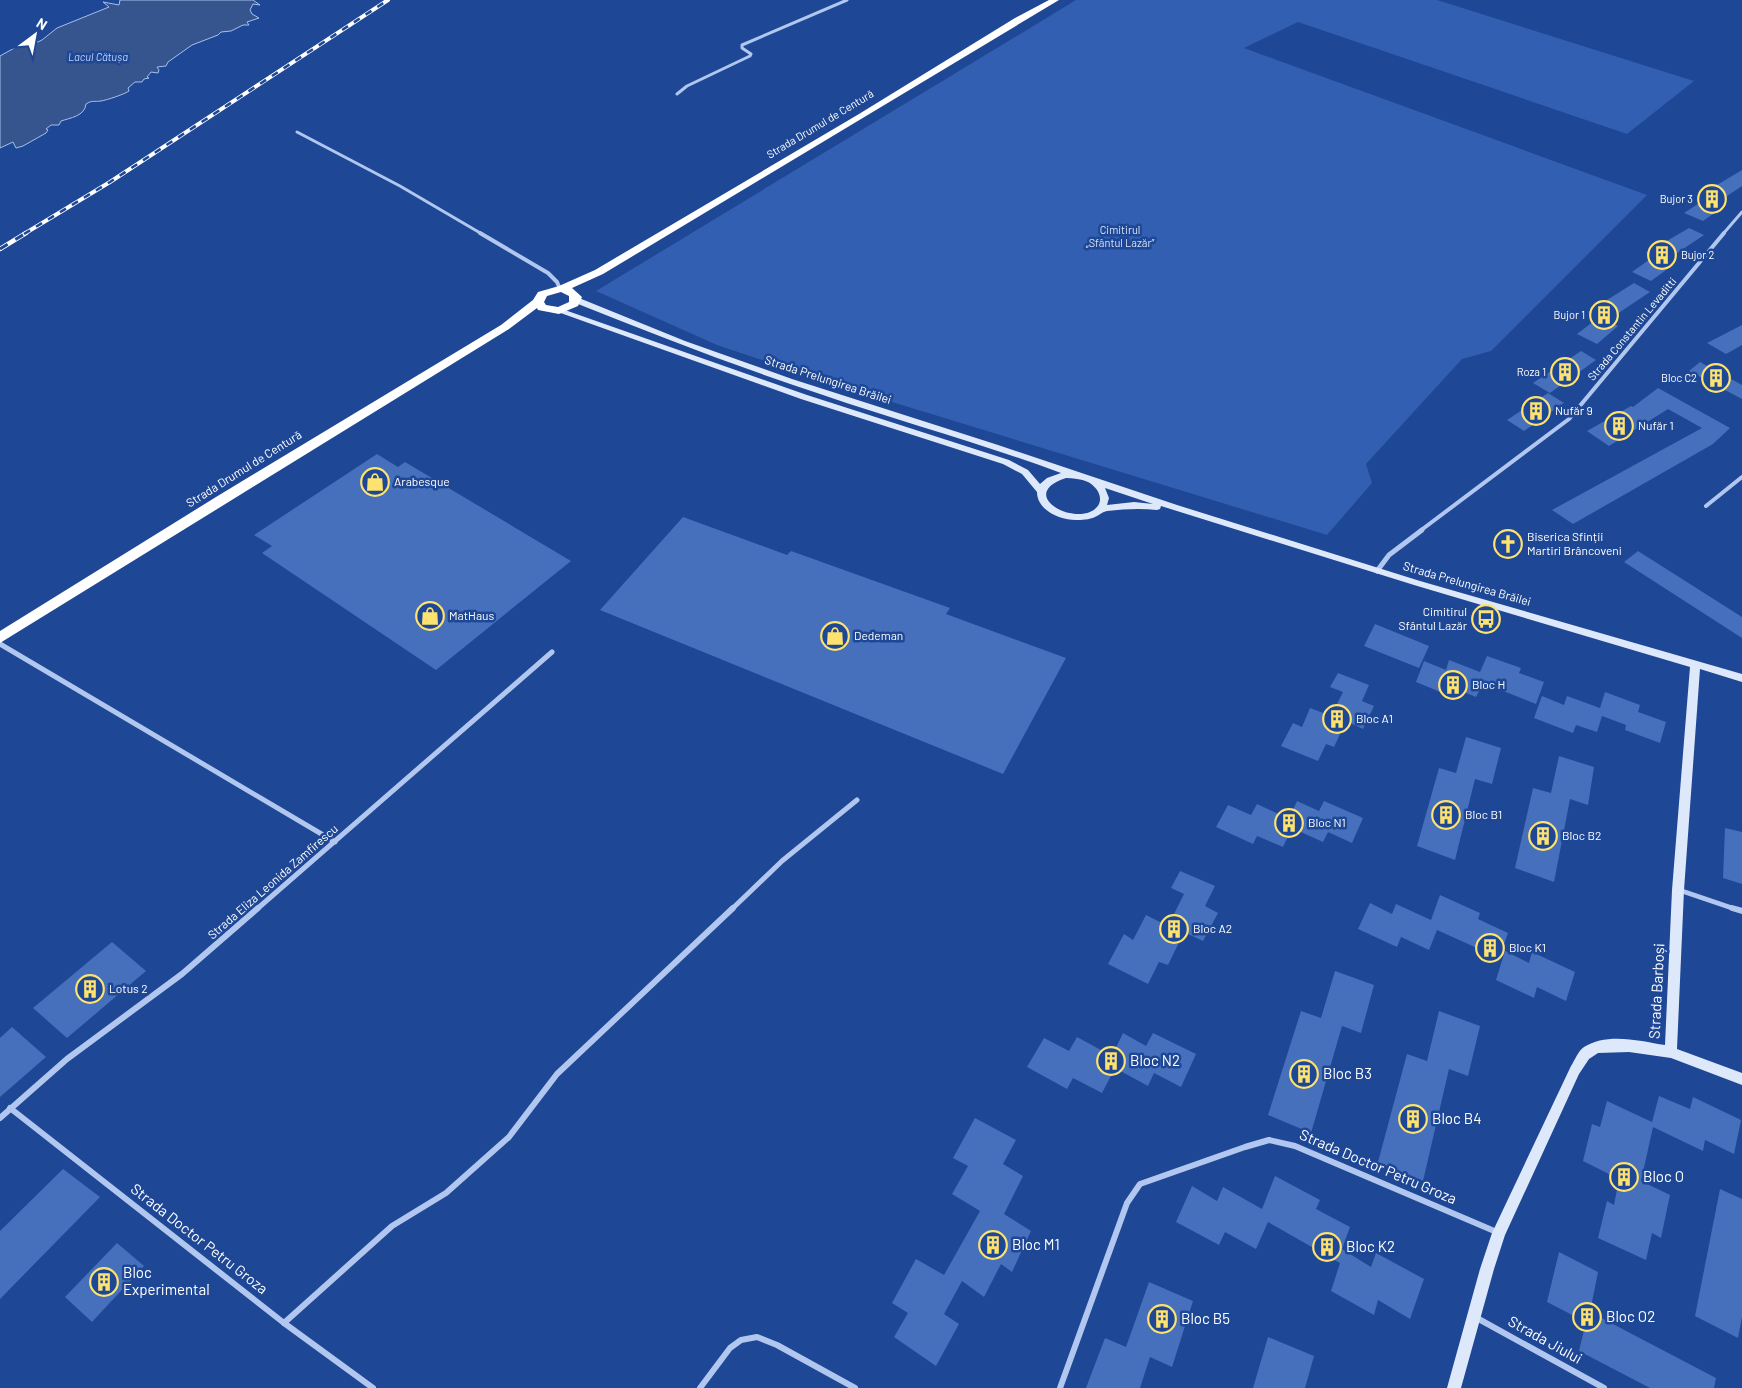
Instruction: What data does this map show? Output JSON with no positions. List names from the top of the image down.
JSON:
{
  "streets": {
    "highway": ["Strada Drumul de Centură"],
    "main road": ["Strada Prelungirea Brăilei", "Strada Barboși"],
    "street": [
      "Strada Constantin Levaditti",
      "Strada Eliza Leonida Zamfirescu",
      "Strada Doctor Petru Groza",
      "Strada Jiului"
    ]
  },
  "crossings": [
    ["Strada Constantin Levaditti", "Strada Prelungirea Brăilei"],
    ["Strada Prelungirea Brăilei", "Strada Barboși"],
    ["Strada Eliza Leonida Zamfirescu", "Strada Doctor Petru Groza"],
    ["Strada Barboși", "Strada Doctor Petru Groza"],
    ["Strada Barboși", "Strada Jiului"]
  ],
  "water": ["Lacul Cătușa"],
  "parks": ["Cimitirul „Sfântul Lazăr”"],
  "places": {
    "building": [
      "Bujor 3",
      "Bujor 2",
      "Bujor 1",
      "Roza 1",
      "Bloc C2",
      "Nufăr 9",
      "Nufăr 1",
      "Bloc H",
      "Bloc A1",
      "Bloc B1",
      "Bloc N1",
      "Bloc B2",
      "Bloc A2",
      "Bloc K1",
      "Lotus 2",
      "Bloc N2",
      "Bloc B3",
      "Bloc B4",
      "Bloc O",
      "Bloc M1",
      "Bloc K2",
      "Bloc Experimental",
      "Bloc O2",
      "Bloc B5"
    ],
    "shop": ["Arabesque", "MatHaus", "Dedeman"],
    "church": ["Biserica Sfinții Martiri Brâncoveni"],
    "bus stop": ["Cimitirul Sfântul Lazăr"]
  },
  "north": "top right"
}
